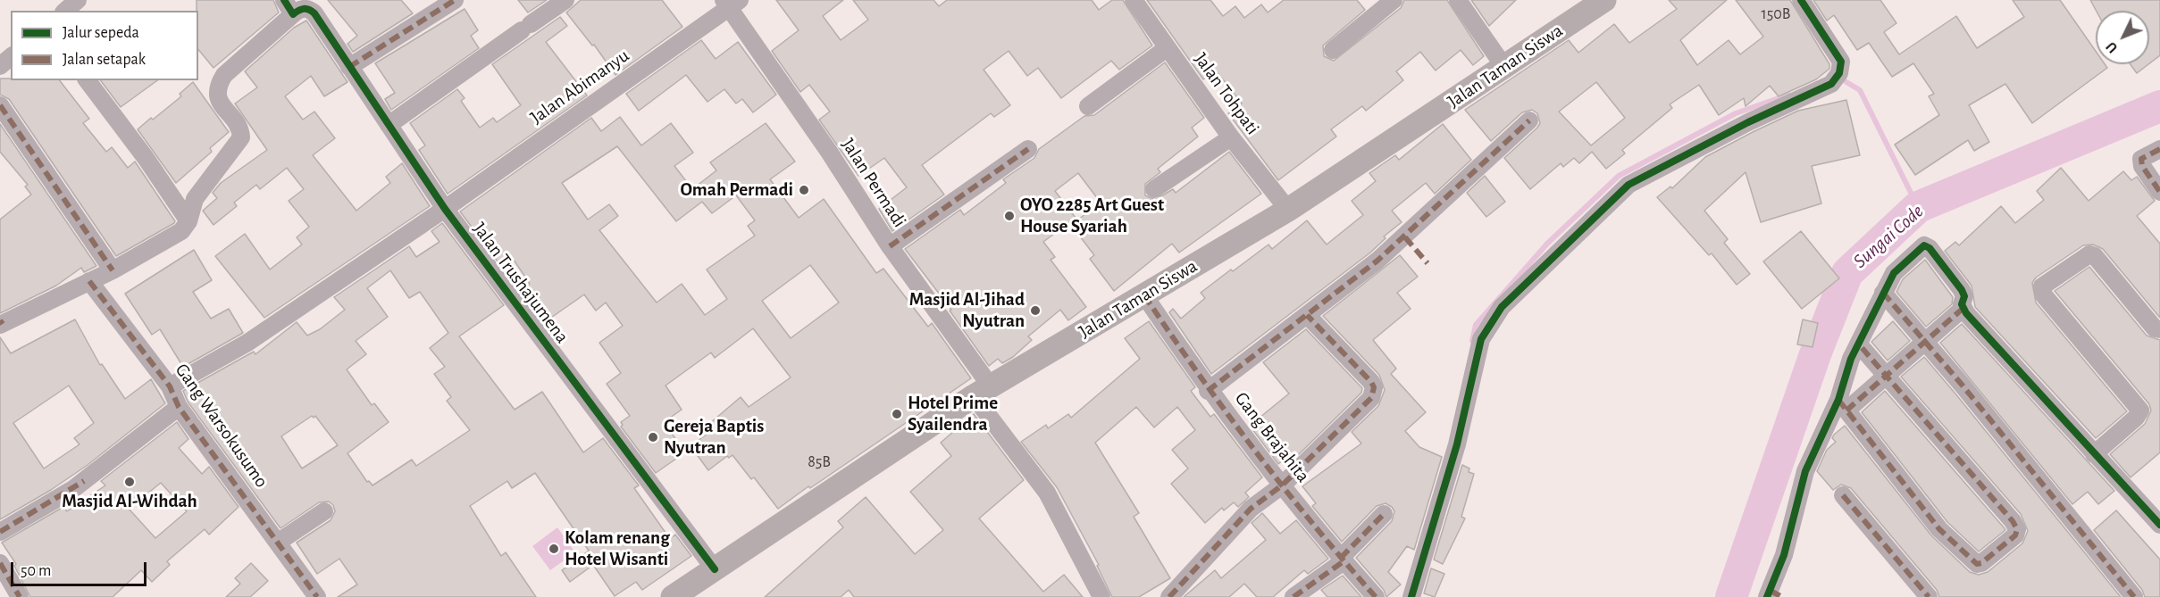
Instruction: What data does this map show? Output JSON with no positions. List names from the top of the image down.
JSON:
{
  "streets": {
    "main road": ["Jalan Taman Siswa"],
    "street": [
      "Jalan Abimanyu",
      "Jalan Tohpati",
      "Jalan Permadi",
      "Jalan Trushajumena",
      "Gang Warsokusumo",
      "Gang Brajahita"
    ]
  },
  "crossings": [
    ["Jalan Taman Siswa", "Jalan Tohpati"],
    ["Jalan Taman Siswa", "Jalan Permadi"],
    ["Jalan Taman Siswa", "Jalan Trushajumena"],
    ["Jalan Taman Siswa", "Gang Brajahita"],
    ["Jalan Abimanyu", "Jalan Permadi"],
    ["Jalan Abimanyu", "Jalan Trushajumena"],
    ["Jalan Abimanyu", "Gang Warsokusumo"]
  ],
  "water": ["Sungai Code"],
  "places": [
    "Omah Permadi",
    "OYO 2285 Art Guest House Syariah",
    "Masjid Al-Jihad Nyutran",
    "Hotel Prime Syailendra",
    "Gereja Baptis Nyutran",
    "Masjid Al-Wihdah",
    "Kolam renang Hotel Wisanti"
  ],
  "house_numbers": ["150B", "85B"],
  "legend": ["Jalur sepeda", "Jalan setapak"],
  "scale_bar": "50 m",
  "north": "bottom left"
}
